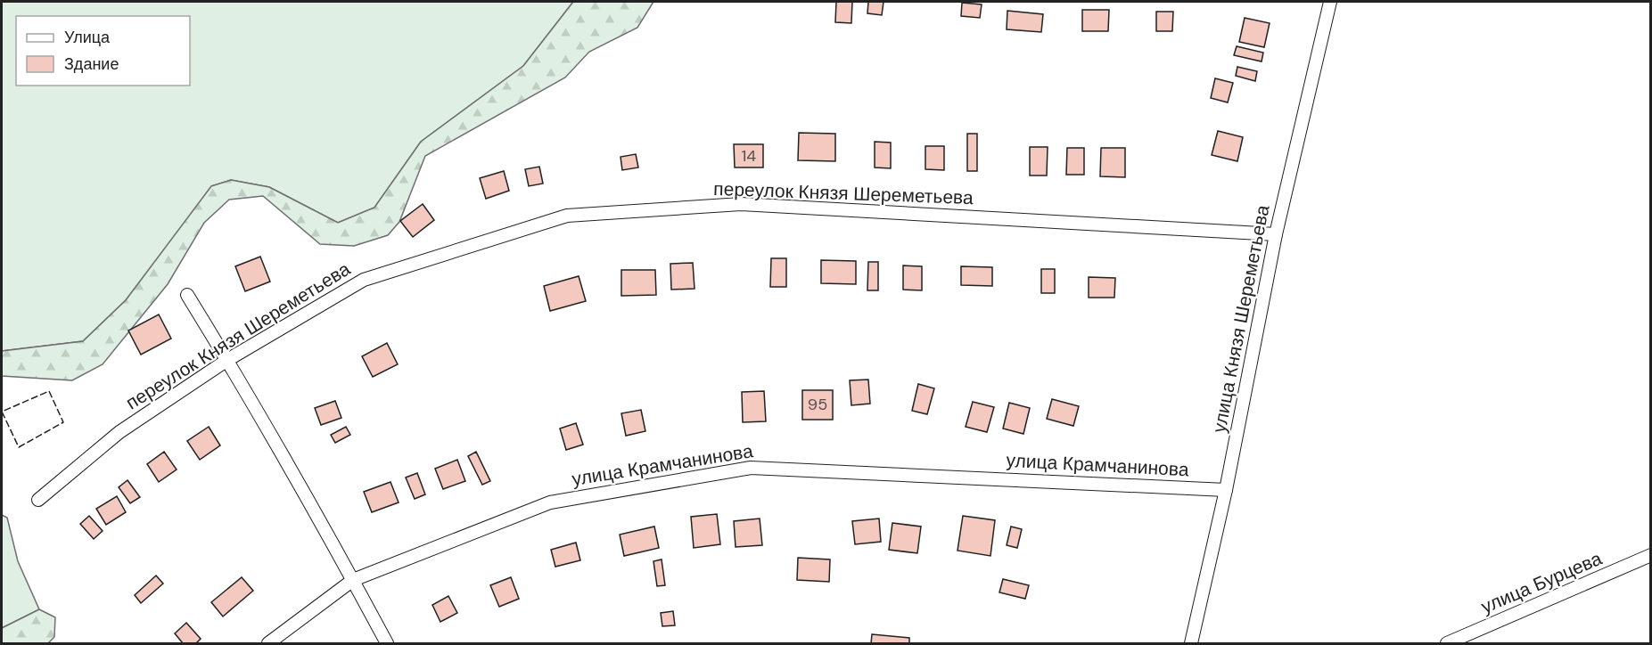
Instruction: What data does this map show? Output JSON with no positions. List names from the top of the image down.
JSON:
{
  "streets": {
    "street": [
      "переулок Князя Шереметьева",
      "улица Князя Шереметьева",
      "улица Крамчанинова",
      "улица Бурцева"
    ]
  },
  "crossings": [
    ["переулок Князя Шереметьева", "улица Князя Шереметьева"],
    ["улица Князя Шереметьева", "улица Крамчанинова"]
  ],
  "house_numbers": ["14", "95"],
  "legend": ["Улица", "Здание"]
}
